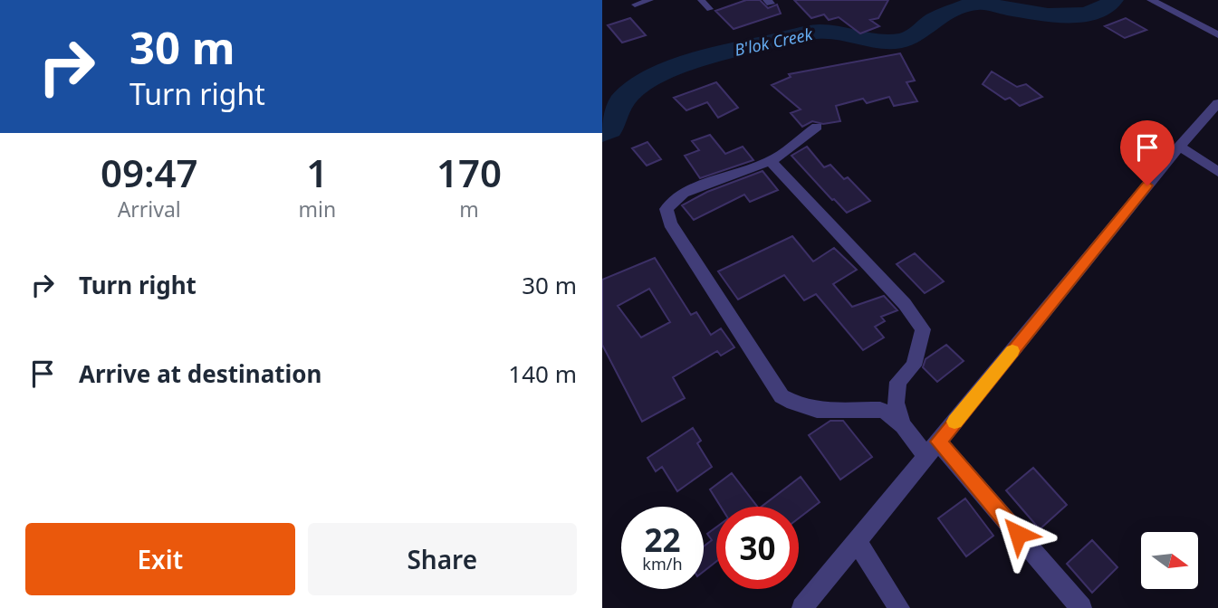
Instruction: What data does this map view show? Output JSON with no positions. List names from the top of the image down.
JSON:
{
  "water": ["B'lok Creek"],
  "north": "right",
  "page": {
    "turn": ["30 m", "Turn right"],
    "eta": [
      "09:47",
      "Arrival",
      "1",
      "min",
      "170",
      "m"
    ],
    "list": [
      {
        "name": "Turn right",
        "value": "30 m"
      },
      {
        "name": "Arrive at destination",
        "value": "140 m"
      }
    ],
    "speed": "22 km/h",
    "limit": "30",
    "buttons": ["Exit", "Share"]
  }
}
